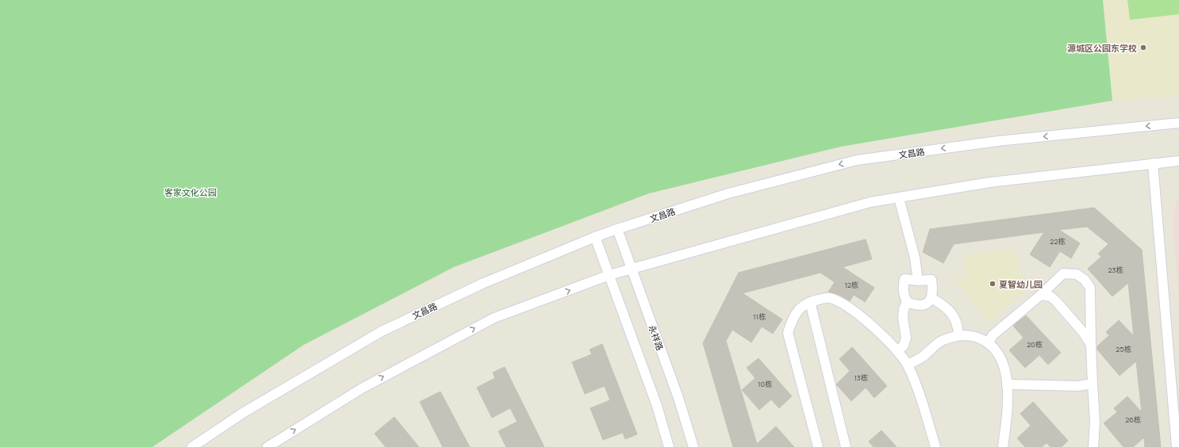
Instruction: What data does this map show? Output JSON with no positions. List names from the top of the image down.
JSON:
{
  "streets": {
    "street": ["文昌路", "永祥路"]
  },
  "crossings": [
    ["文昌路", "永祥路"]
  ],
  "parks": ["客家文化公园"],
  "places": ["源城区公园东学校", "夏智幼儿园"],
  "house_numbers": [
    "22栋",
    "23栋",
    "12栋",
    "11栋",
    "20栋",
    "25栋",
    "13栋",
    "10栋",
    "26栋"
  ]
}
